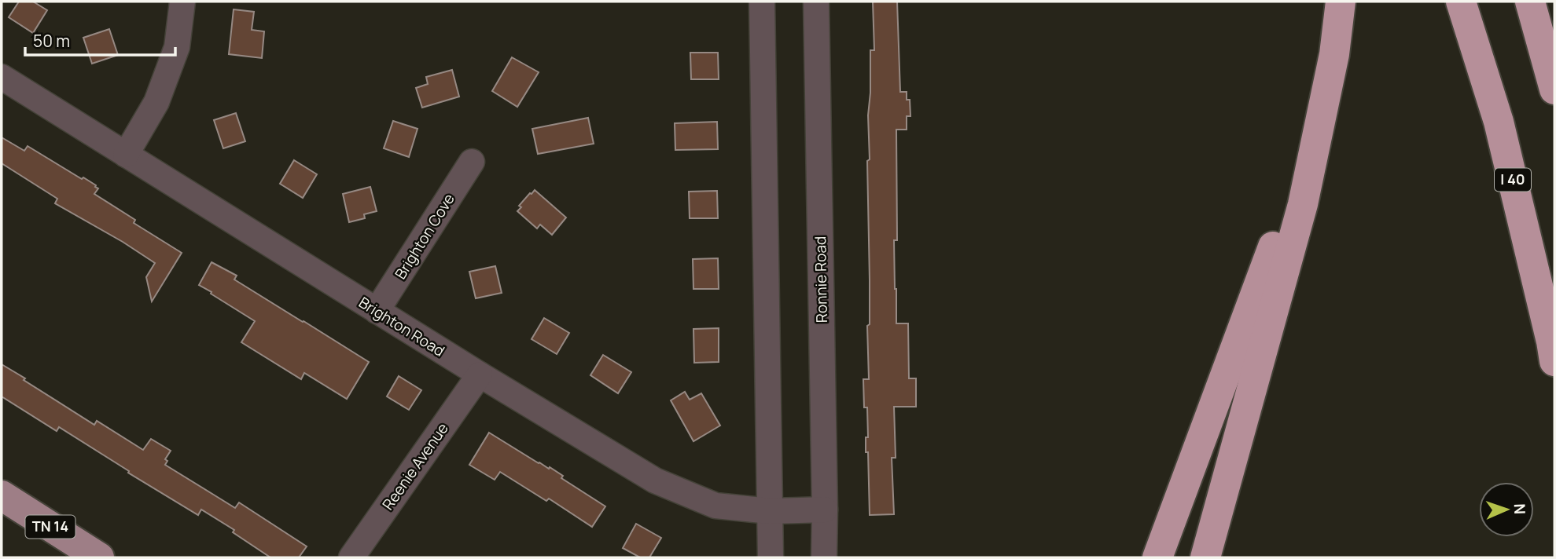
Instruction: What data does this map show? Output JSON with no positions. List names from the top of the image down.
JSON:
{
  "streets": {
    "highway": ["I 40"],
    "main road": ["TN 14"],
    "street": [
      "Brighton Cove",
      "Ronnie Road",
      "Brighton Road",
      "Reenie Avenue"
    ]
  },
  "crossings": [
    ["Brighton Cove", "Brighton Road"],
    ["Ronnie Road", "Brighton Road"],
    ["Brighton Road", "Reenie Avenue"]
  ],
  "scale_bar": "50 m",
  "north": "right"
}
